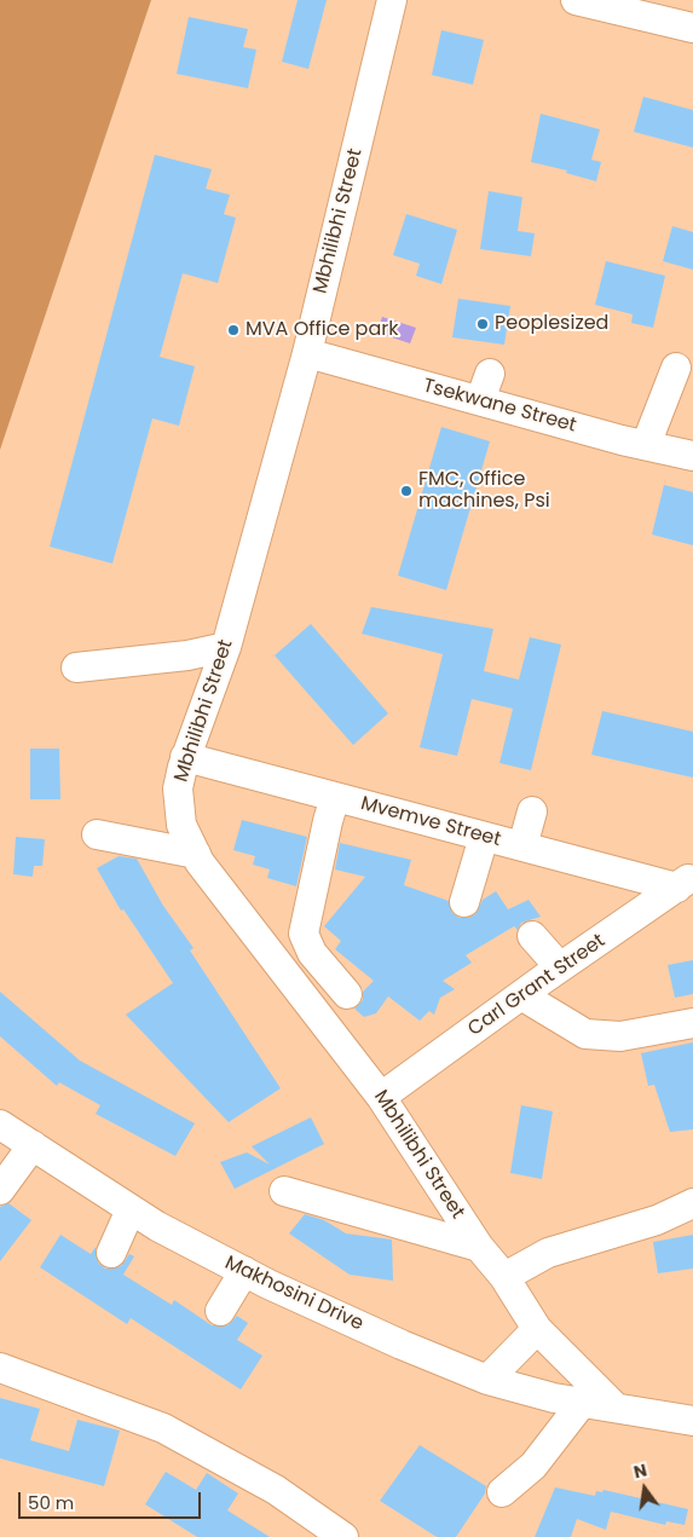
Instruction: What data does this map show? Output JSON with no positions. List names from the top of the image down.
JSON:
{
  "streets": {
    "street": [
      "Mbhilibhi Street",
      "Tsekwane Street",
      "Mvemve Street",
      "Carl Grant Street",
      "Makhosini Drive"
    ]
  },
  "crossings": [
    ["Mbhilibhi Street", "Tsekwane Street"],
    ["Mbhilibhi Street", "Mvemve Street"],
    ["Mbhilibhi Street", "Carl Grant Street"],
    ["Mbhilibhi Street", "Makhosini Drive"],
    ["Mvemve Street", "Carl Grant Street"]
  ],
  "places": ["Peoplesized", "MVA Office park", "FMC, Office machines, Psi"],
  "scale_bar": "50 m",
  "north": "top"
}
